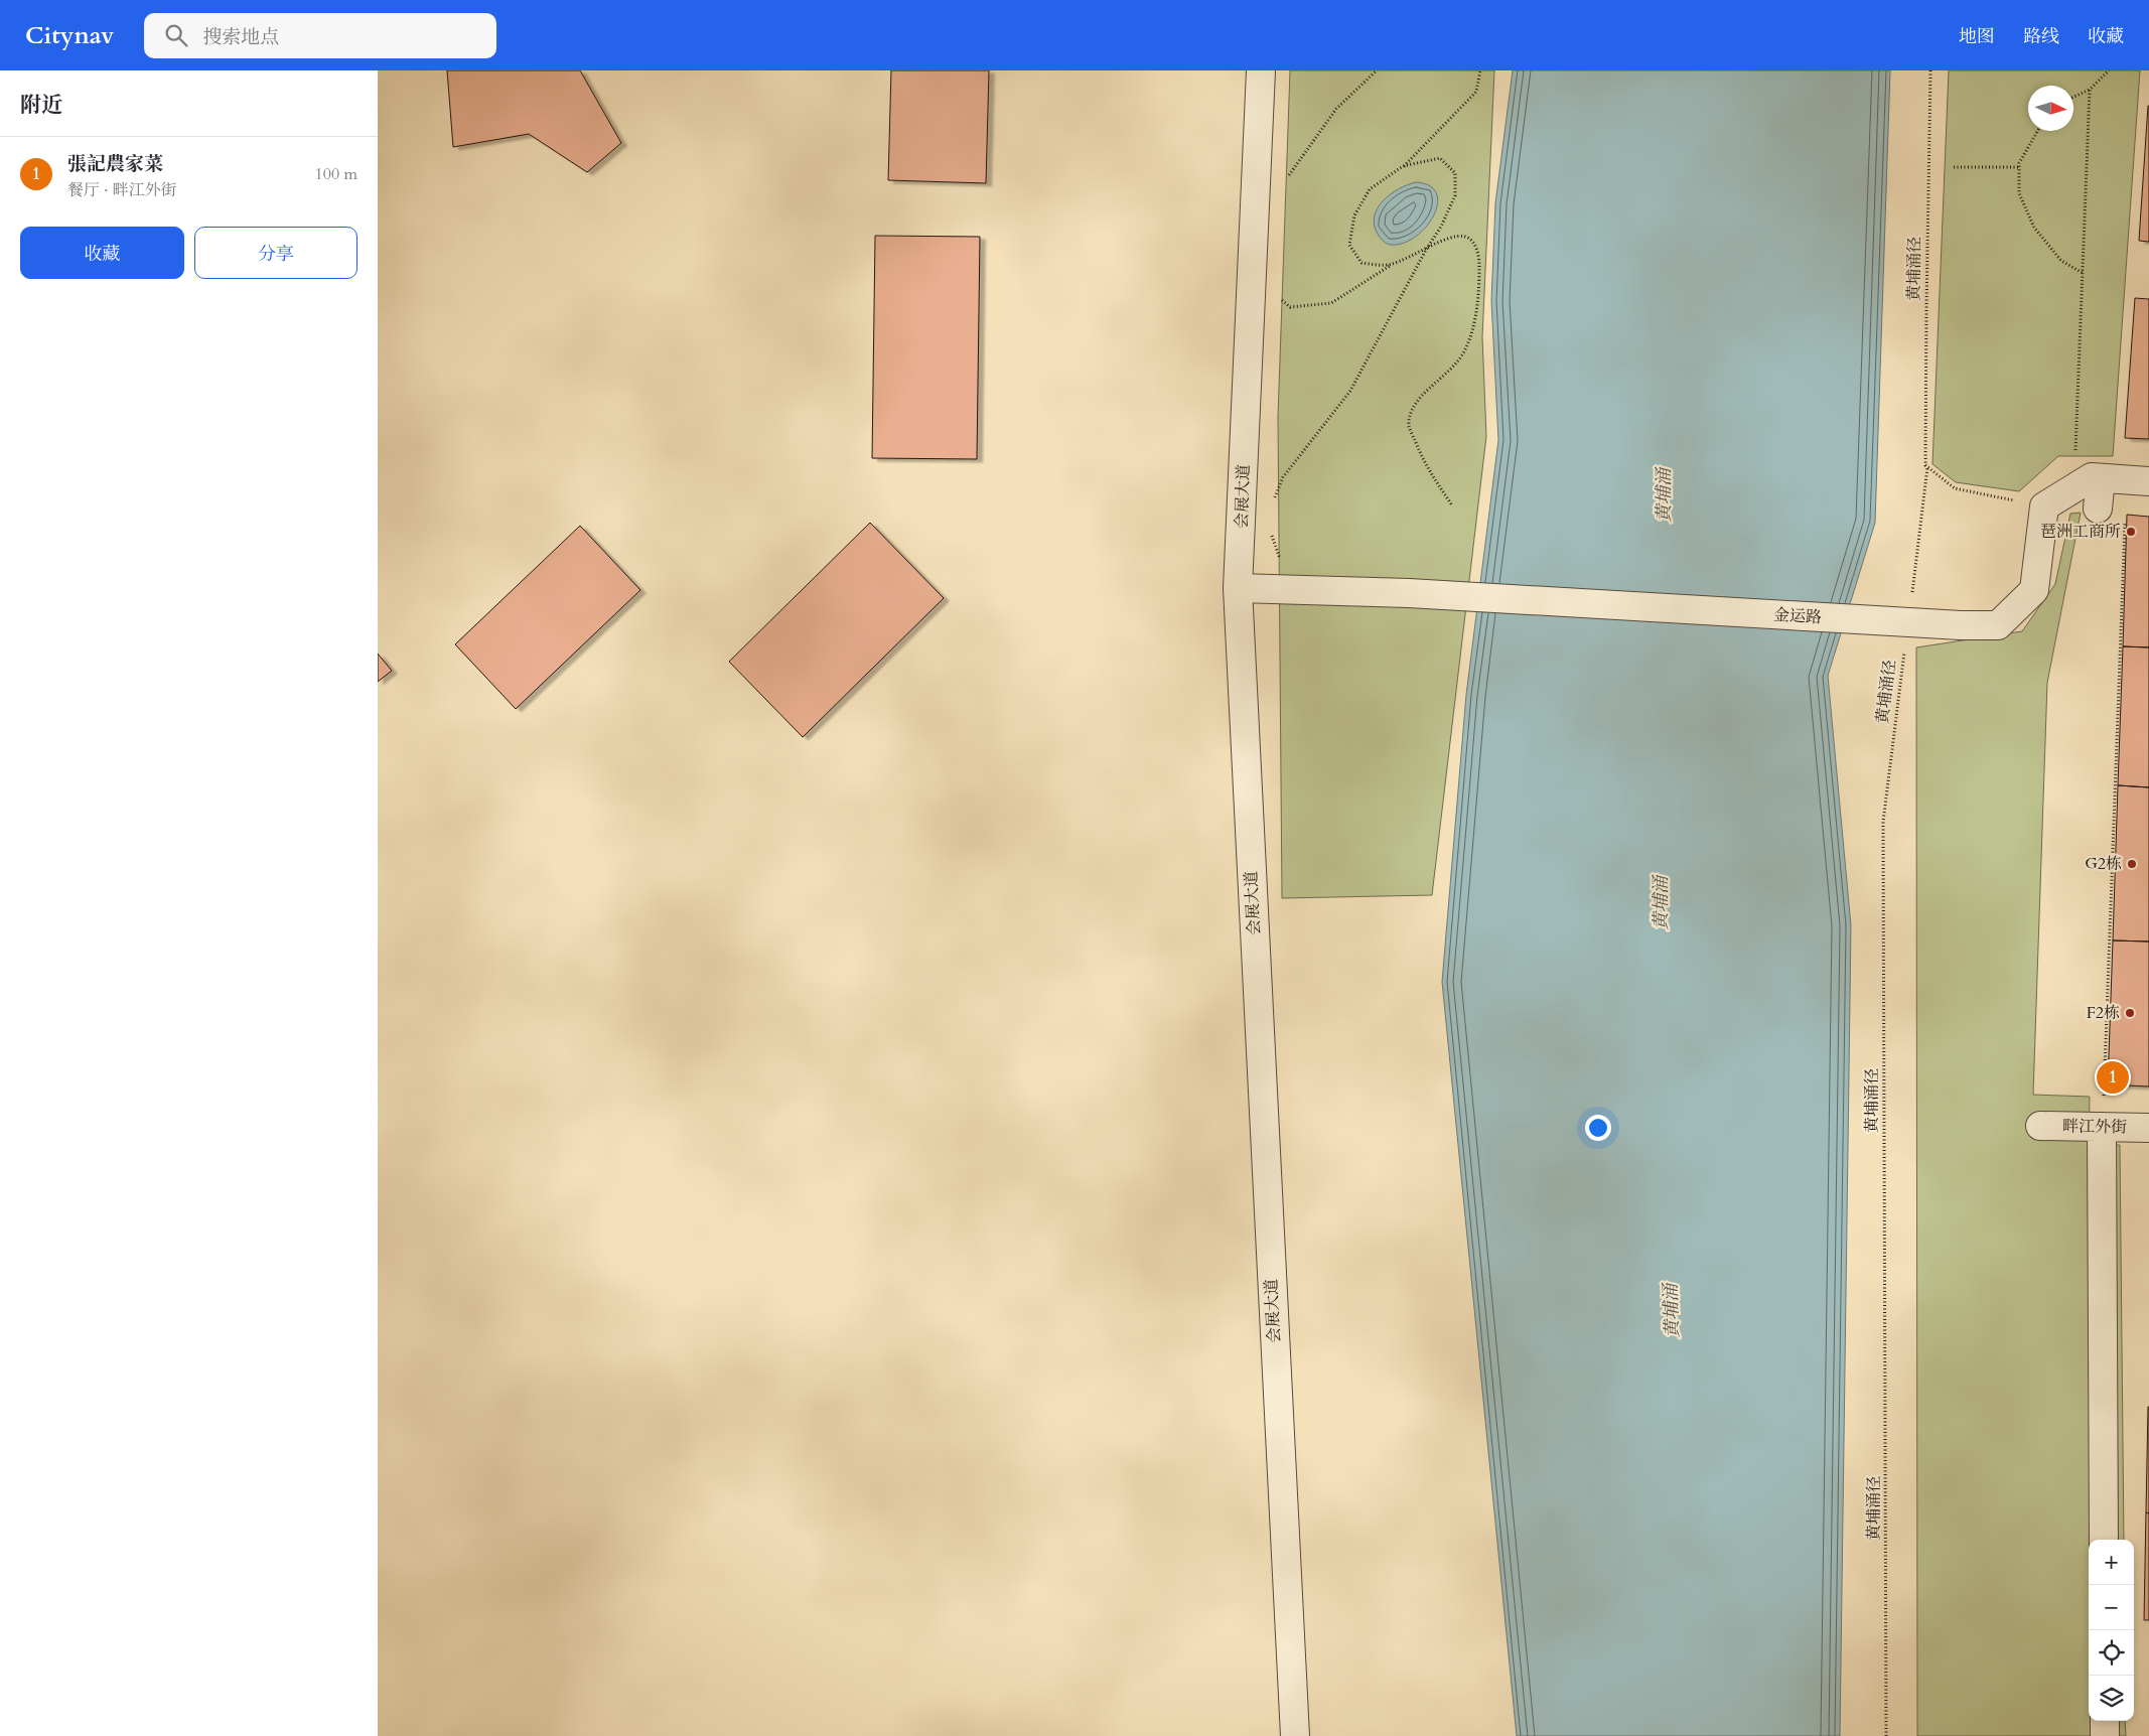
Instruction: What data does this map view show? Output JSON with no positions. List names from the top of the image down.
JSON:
{
  "streets": {
    "street": ["会展大道", "金运路", "畔江外街"],
    "path": ["黄埔涌径"]
  },
  "crossings": [
    ["会展大道", "金运路"]
  ],
  "water": ["黄埔涌"],
  "places": ["琶洲工商所", "G2栋", "F2栋"],
  "north": "right",
  "page": {
    "header": "Citynav",
    "search": "搜索地点",
    "nav": ["地图", "路线", "收藏"],
    "heading": "附近",
    "list": [
      {
        "mark": "1",
        "name": "張記農家菜",
        "note": "餐厅 · 畔江外街",
        "value": "100 m"
      }
    ],
    "buttons": ["收藏", "分享"],
    "pins": "1",
    "map_buttons": ["+", "−"]
  }
}
